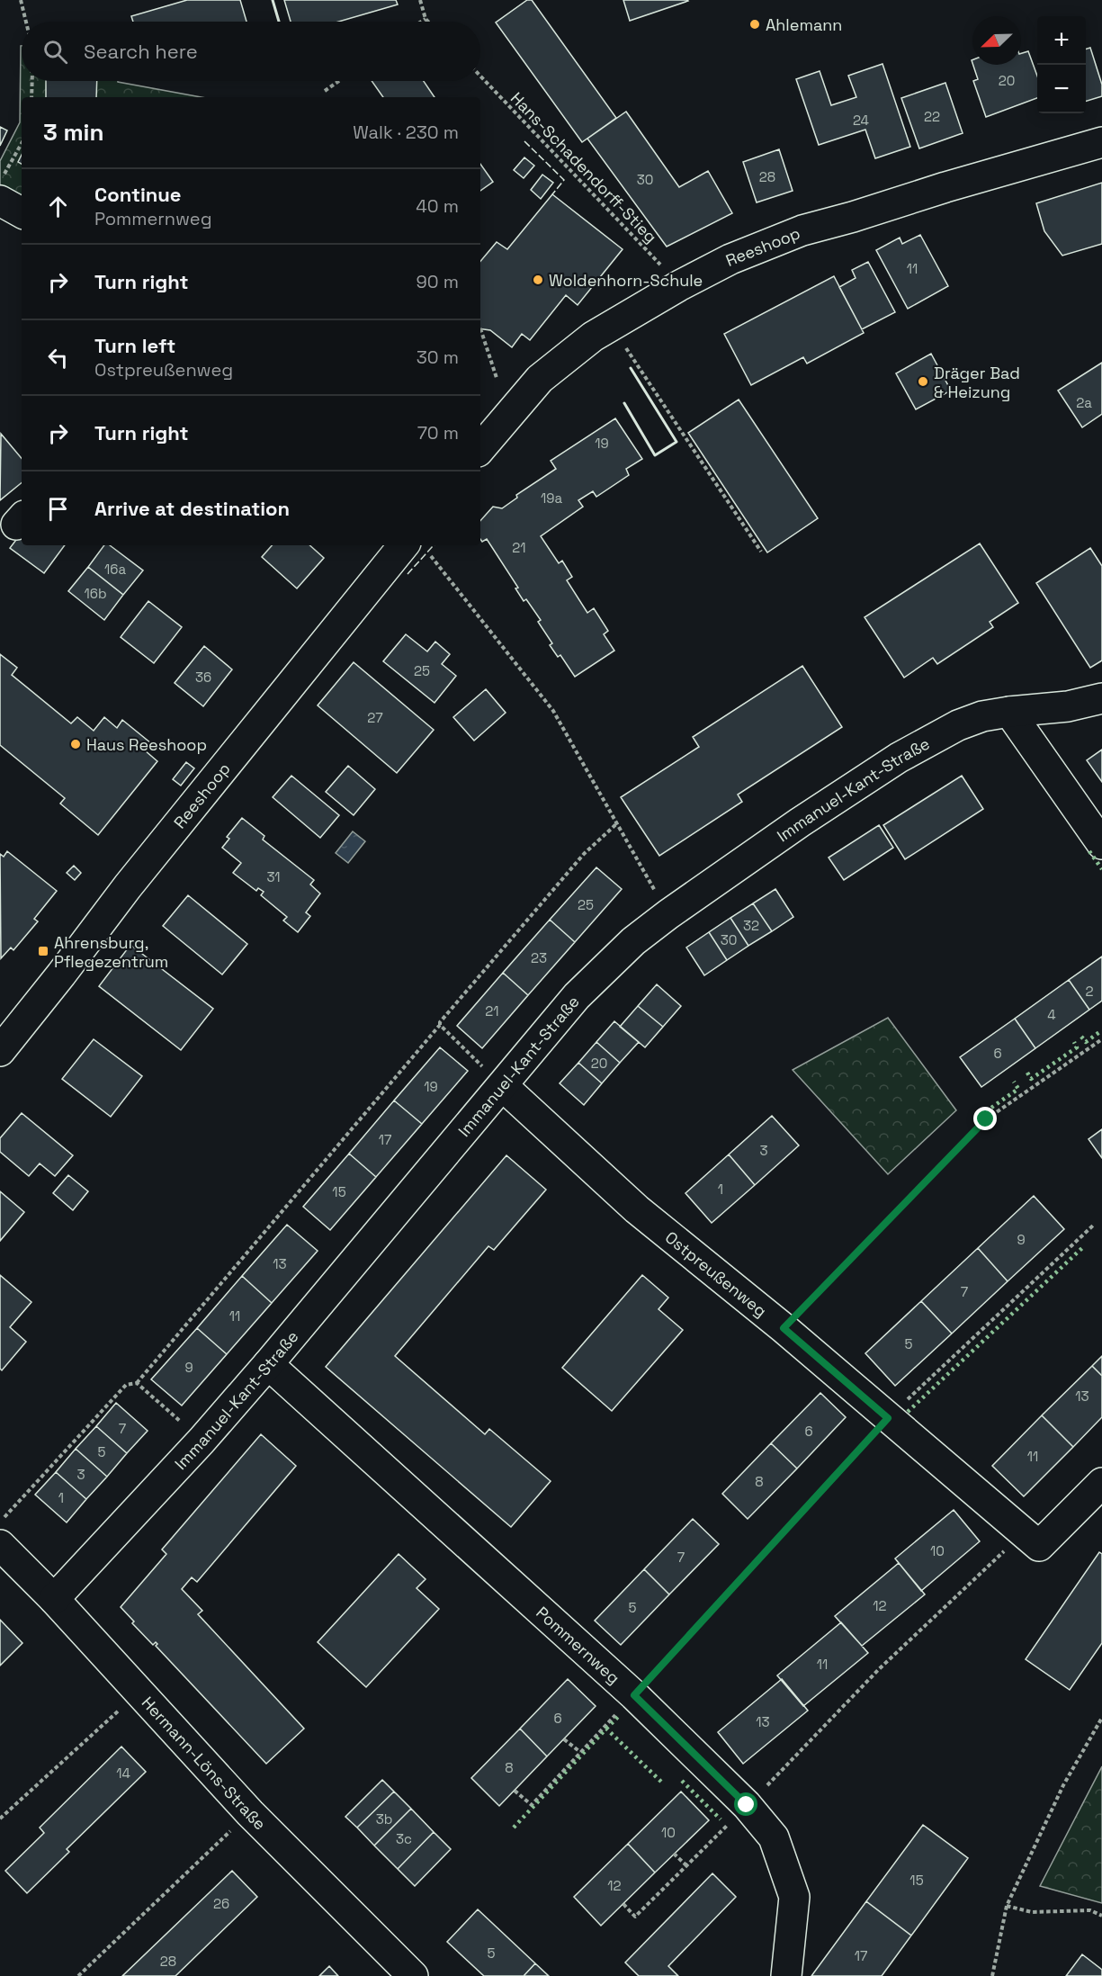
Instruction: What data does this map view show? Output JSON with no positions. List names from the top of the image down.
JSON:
{
  "streets": {
    "street": [
      "Reeshoop",
      "Immanuel-Kant-Straße",
      "Ostpreußenweg",
      "Pommernweg",
      "Hermann-Löns-Straße"
    ],
    "path": ["Hans-Schadendorff-Stieg"]
  },
  "crossings": [
    ["Hans-Schadendorff-Stieg", "Reeshoop"],
    ["Immanuel-Kant-Straße", "Ostpreußenweg"],
    ["Immanuel-Kant-Straße", "Pommernweg"],
    ["Immanuel-Kant-Straße", "Hermann-Löns-Straße"]
  ],
  "places": {
    "other": [
      "Ahlemann",
      "Woldenhorn-Schule",
      "Dräger Bad & Heizung",
      "Haus Reeshoop"
    ],
    "transit": ["Ahrensburg, Pflegezentrum"]
  },
  "house_numbers": [
    "20",
    "22",
    "24",
    "28",
    "30",
    "11",
    "2a",
    "19",
    "19a",
    "21",
    "16a",
    "16b",
    "25",
    "36",
    "27",
    "31",
    "25",
    "32",
    "30",
    "23",
    "2",
    "21",
    "4",
    "6",
    "20",
    "19",
    "17",
    "3",
    "1",
    "15",
    "9",
    "13",
    "7",
    "11",
    "5",
    "9",
    "13",
    "7",
    "6",
    "5",
    "11",
    "3",
    "8",
    "1",
    "10",
    "7",
    "12",
    "5",
    "11",
    "6",
    "13",
    "8",
    "14",
    "3b",
    "10",
    "3c",
    "15",
    "12",
    "26",
    "5",
    "17",
    "28"
  ],
  "north": "bottom left",
  "page": {
    "map_buttons": ["+", "−"],
    "search": "Search here",
    "heading": ["3 min", "Walk · 230 m"],
    "list": [
      ["Continue", "Pommernweg", "40 m"],
      ["Turn right", "90 m"],
      ["Turn left", "Ostpreußenweg", "30 m"],
      ["Turn right", "70 m"],
      "Arrive at destination"
    ]
  }
}
